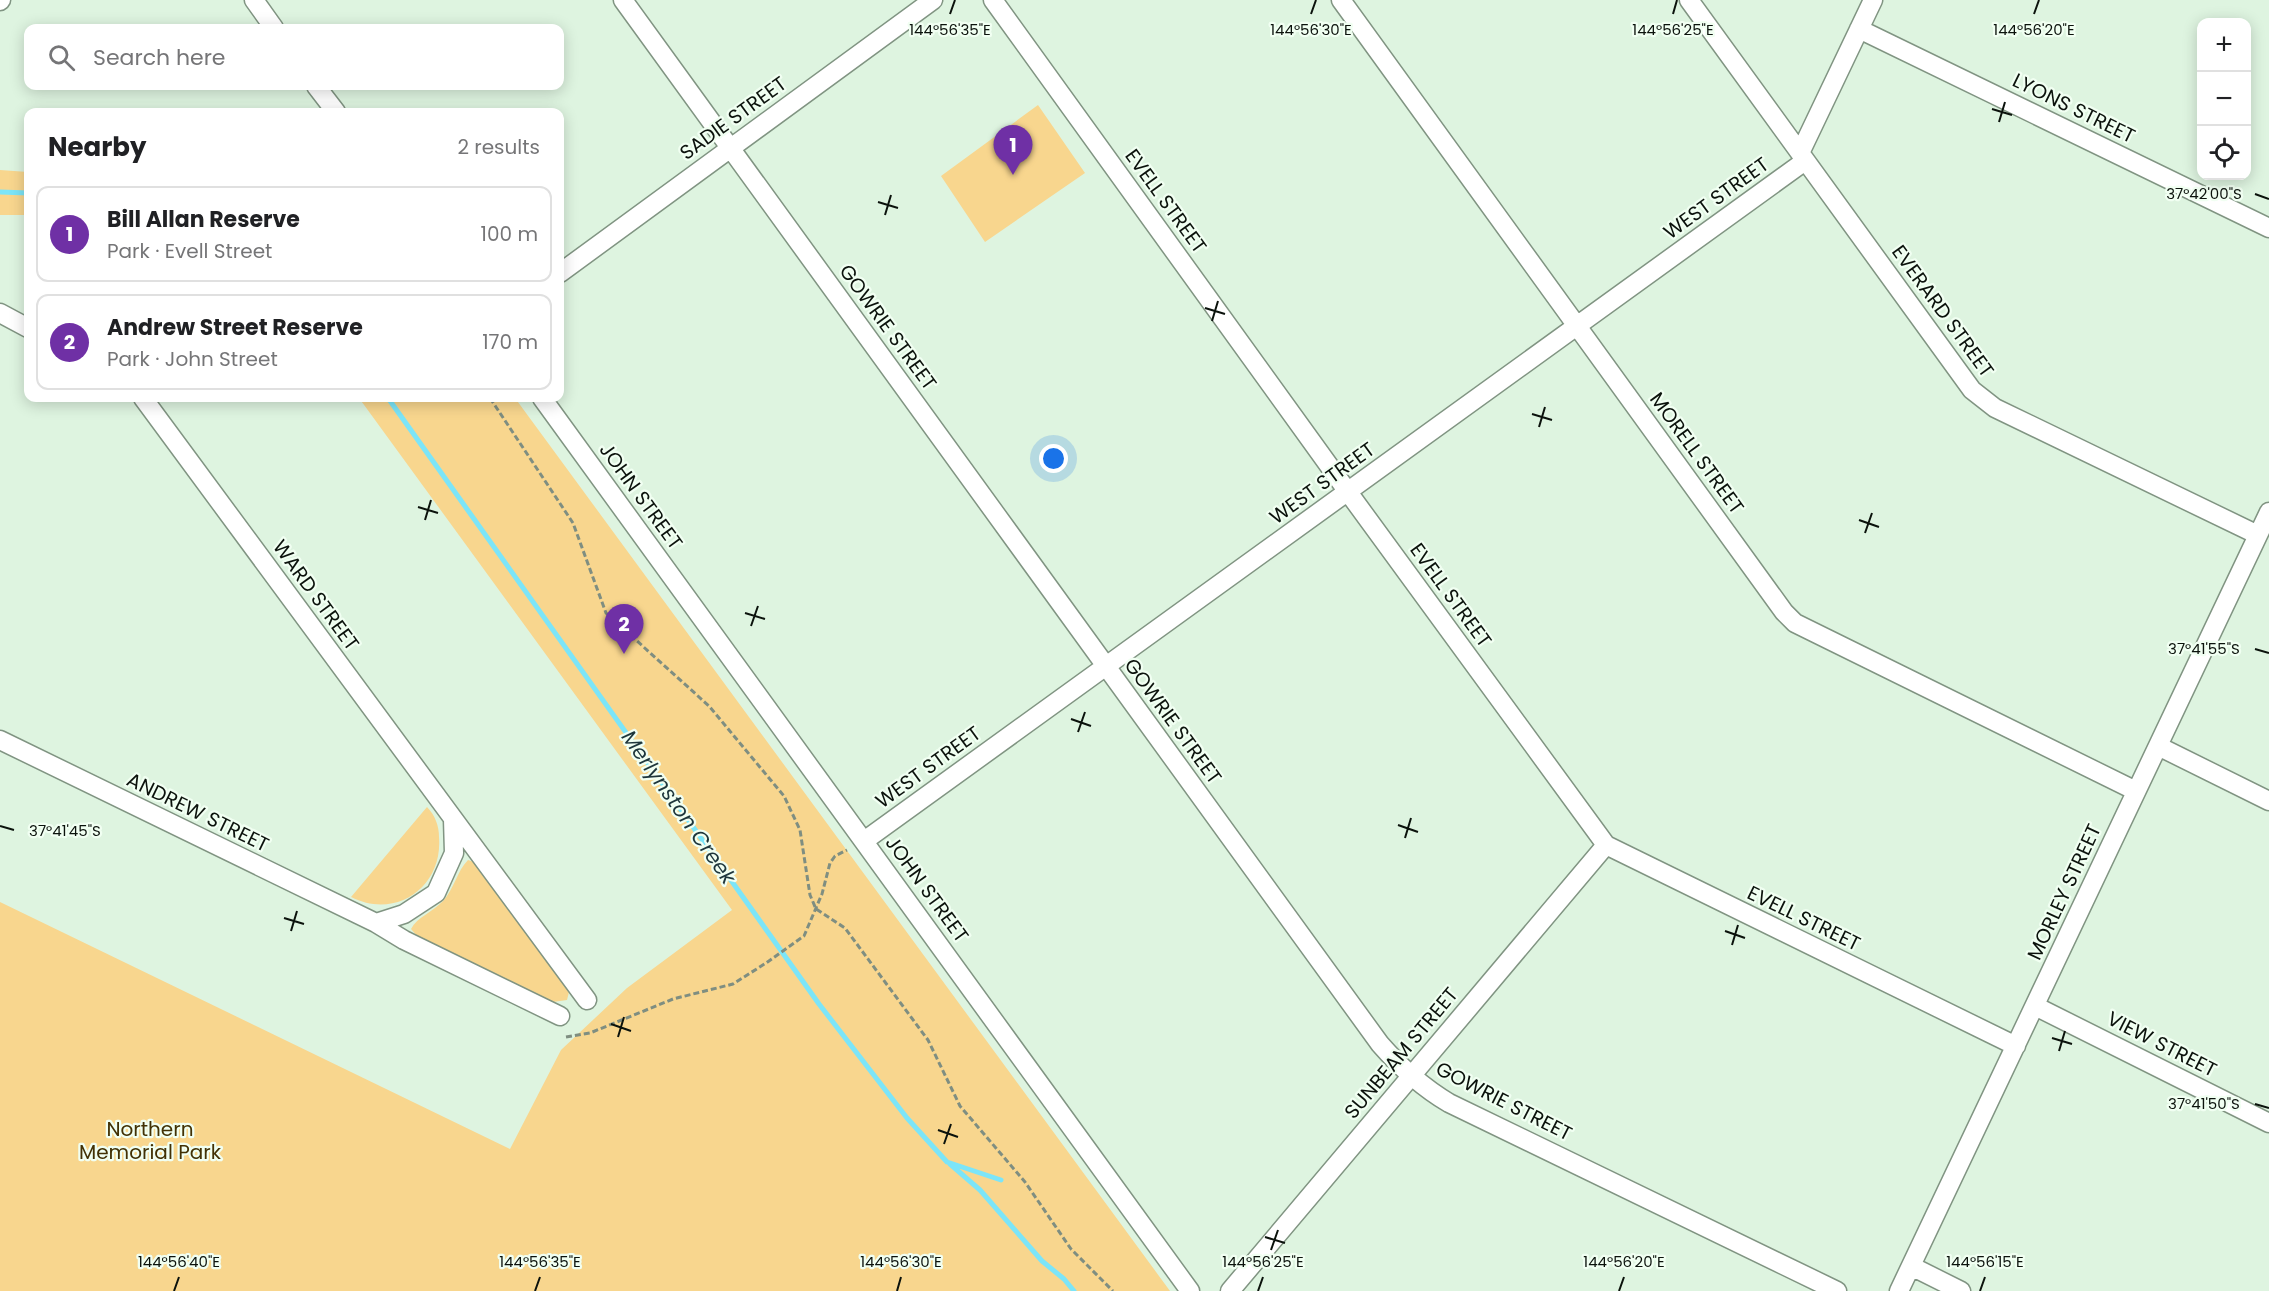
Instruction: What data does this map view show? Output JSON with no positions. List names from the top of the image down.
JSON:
{
  "streets": {
    "street": [
      "LYONS STREET",
      "SADIE STREET",
      "WEST STREET",
      "EVELL STREET",
      "EVERARD STREET",
      "GOWRIE STREET",
      "MORELL STREET",
      "JOHN STREET",
      "WARD STREET",
      "ANDREW STREET",
      "MORLEY STREET",
      "VIEW STREET",
      "SUNBEAM STREET"
    ]
  },
  "crossings": [
    ["LYONS STREET", "WEST STREET"],
    ["SADIE STREET", "GOWRIE STREET"],
    ["WEST STREET", "EVELL STREET"],
    ["WEST STREET", "EVERARD STREET"],
    ["WEST STREET", "GOWRIE STREET"],
    ["WEST STREET", "MORELL STREET"],
    ["WEST STREET", "JOHN STREET"],
    ["EVELL STREET", "MORLEY STREET"],
    ["EVELL STREET", "SUNBEAM STREET"],
    ["EVERARD STREET", "MORLEY STREET"],
    ["GOWRIE STREET", "SUNBEAM STREET"],
    ["MORELL STREET", "MORLEY STREET"],
    ["MORLEY STREET", "VIEW STREET"]
  ],
  "water": ["Merlynston Creek"],
  "parks": ["Northern Memorial Park"],
  "page": {
    "map_buttons": ["+", "−"],
    "search": "Search here",
    "heading": ["Nearby", "2 results"],
    "pins": ["1", "2"],
    "list": [
      {
        "mark": "1",
        "name": "Bill Allan Reserve",
        "note": "Park · Evell Street",
        "value": "100 m"
      },
      {
        "mark": "2",
        "name": "Andrew Street Reserve",
        "note": "Park · John Street",
        "value": "170 m"
      }
    ]
  },
  "coordinates": [
    "144°56'35\"E",
    "144°56'30\"E",
    "144°56'25\"E",
    "144°56'20\"E",
    "37°42'00\"S",
    "37°41'55\"S",
    "37°41'45\"S",
    "37°41'50\"S",
    "144°56'40\"E",
    "144°56'15\"E"
  ]
}
